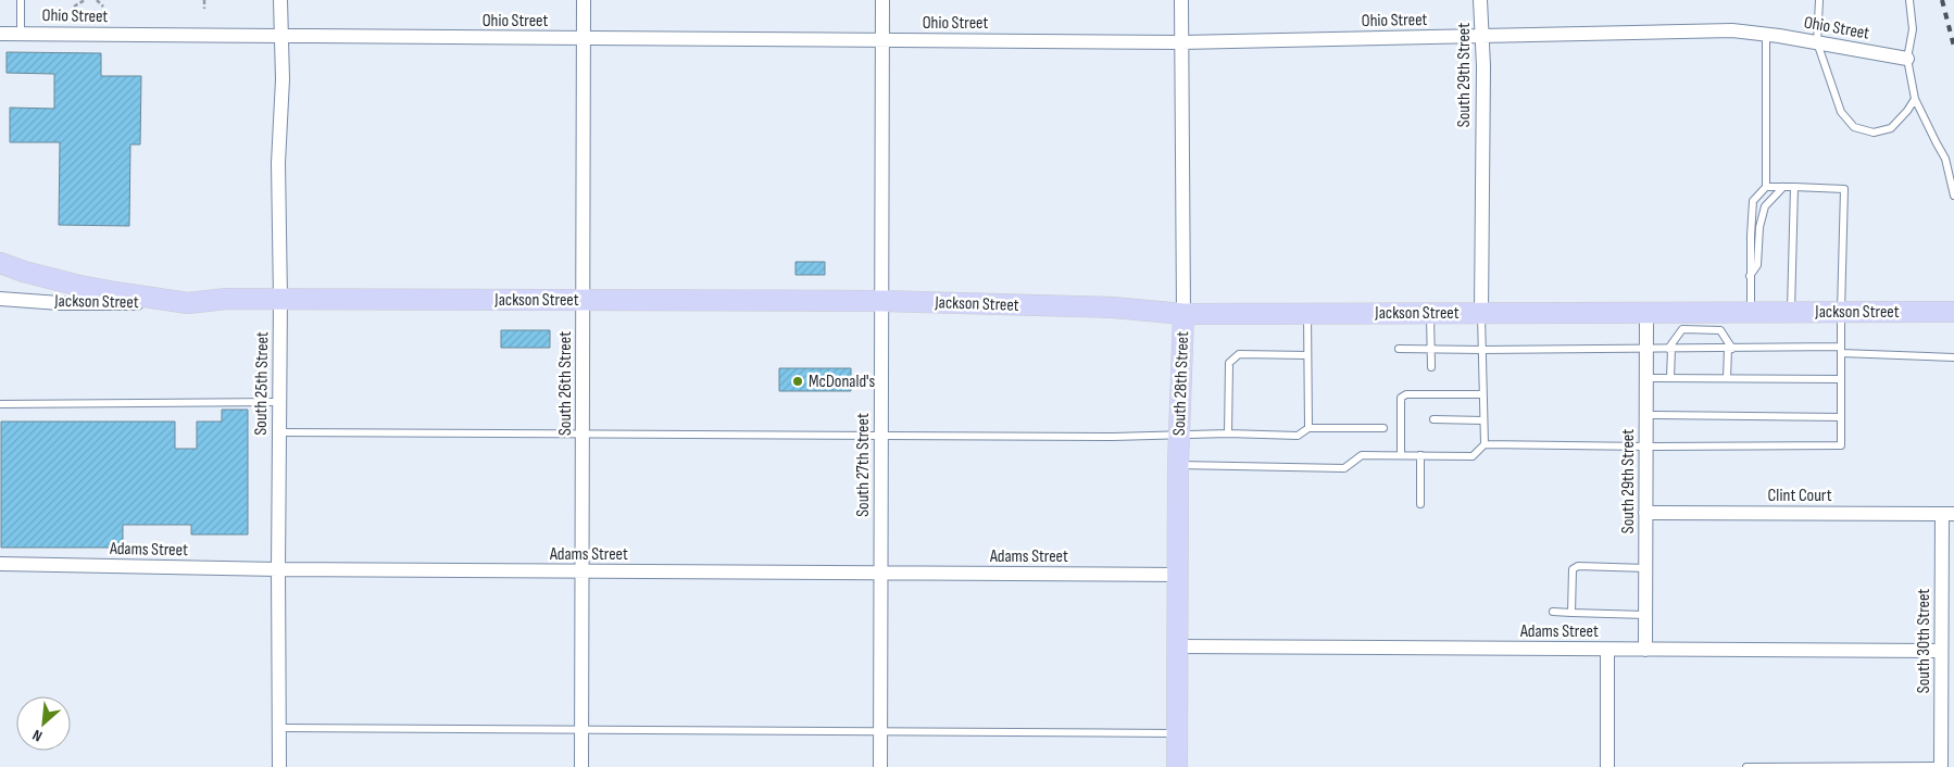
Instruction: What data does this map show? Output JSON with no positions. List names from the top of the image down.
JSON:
{
  "streets": {
    "main road": ["Jackson Street", "South 28th Street"],
    "street": [
      "Ohio Street",
      "South 29th Street",
      "South 25th Street",
      "South 26th Street",
      "South 27th Street",
      "Clint Court",
      "Adams Street",
      "South 30th Street"
    ]
  },
  "crossings": [
    ["Ohio Street", "South 29th Street"],
    ["Ohio Street", "South 25th Street"],
    ["Ohio Street", "South 26th Street"],
    ["Ohio Street", "South 28th Street"],
    ["Ohio Street", "South 27th Street"],
    ["South 29th Street", "Jackson Street"],
    ["South 29th Street", "Clint Court"],
    ["South 29th Street", "Adams Street"],
    ["Jackson Street", "South 25th Street"],
    ["Jackson Street", "South 26th Street"],
    ["Jackson Street", "South 28th Street"],
    ["Jackson Street", "South 27th Street"],
    ["South 25th Street", "Adams Street"],
    ["South 26th Street", "Adams Street"],
    ["South 28th Street", "Adams Street"],
    ["South 27th Street", "Adams Street"],
    ["Clint Court", "South 30th Street"],
    ["Adams Street", "South 30th Street"]
  ],
  "places": ["McDonald's"],
  "north": "bottom left"
}
